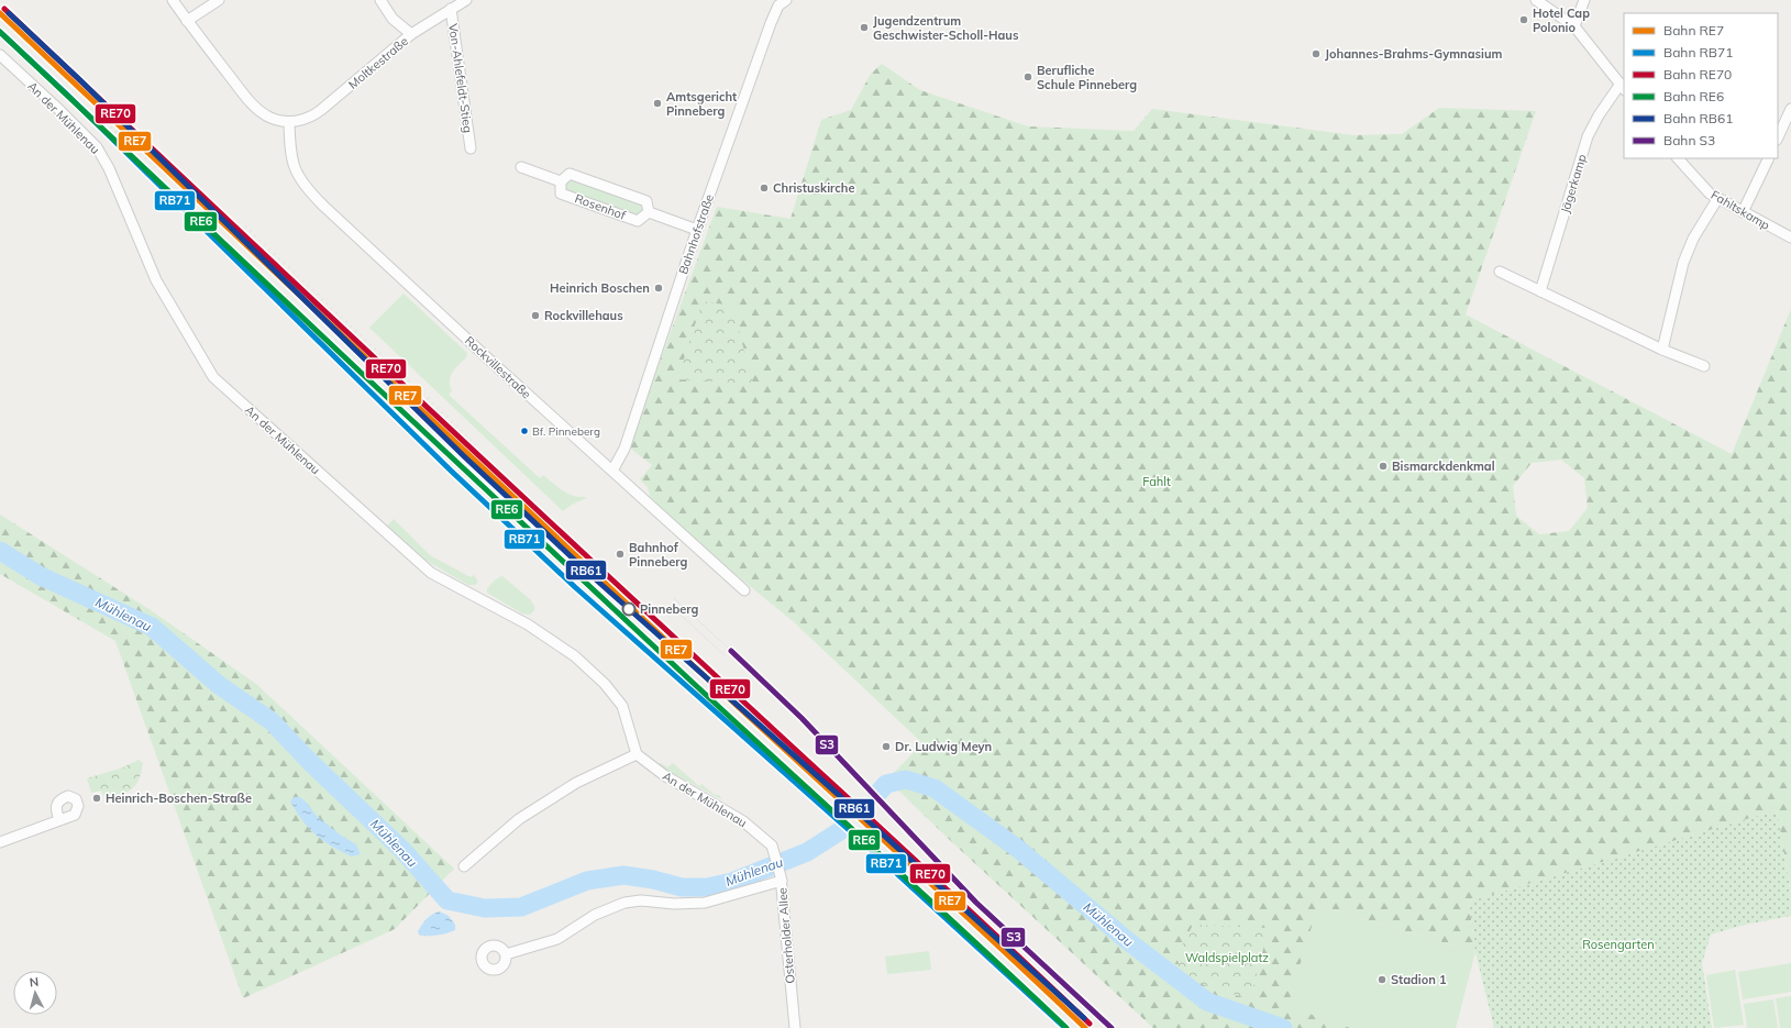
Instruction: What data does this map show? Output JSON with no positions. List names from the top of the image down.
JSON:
{
  "streets": {
    "street": [
      "Moltkestraße",
      "Von-Ahlefeldt-Stieg",
      "An der Mühlenau",
      "Jägerkamp",
      "Rosenhof",
      "Fahltskamp",
      "Bahnhofstraße",
      "Rockvillestraße",
      "Osterholder Allee"
    ]
  },
  "crossings": [
    ["Moltkestraße", "Von-Ahlefeldt-Stieg"],
    ["Moltkestraße", "Rockvillestraße"],
    ["An der Mühlenau", "Osterholder Allee"],
    ["Rosenhof", "Bahnhofstraße"],
    ["Bahnhofstraße", "Rockvillestraße"]
  ],
  "water": ["Mühlenau"],
  "parks": ["Fahlt", "Rosengarten", "Waldspielplatz"],
  "places": [
    "Hotel Cap Polonio",
    "Jugendzentrum Geschwister-Scholl-Haus",
    "Johannes-Brahms-Gymnasium",
    "Berufliche Schule Pinneberg",
    "Amtsgericht Pinneberg",
    "Christuskirche",
    "Heinrich Boschen",
    "Rockvillehaus",
    "Bf. Pinneberg",
    "Bismarckdenkmal",
    "Bahnhof Pinneberg",
    "Pinneberg",
    "Dr. Ludwig Meyn",
    "Heinrich-Boschen-Straße",
    "Stadion 1"
  ],
  "lines": [
    "rail line RE70",
    "rail line RE7",
    "rail line RB61",
    "rail line RB71",
    "rail line RE6",
    "rail line S3"
  ],
  "legend": [
    "Bahn RE7",
    "Bahn RB71",
    "Bahn RE70",
    "Bahn RE6",
    "Bahn RB61",
    "Bahn S3"
  ],
  "north": "top"
}
